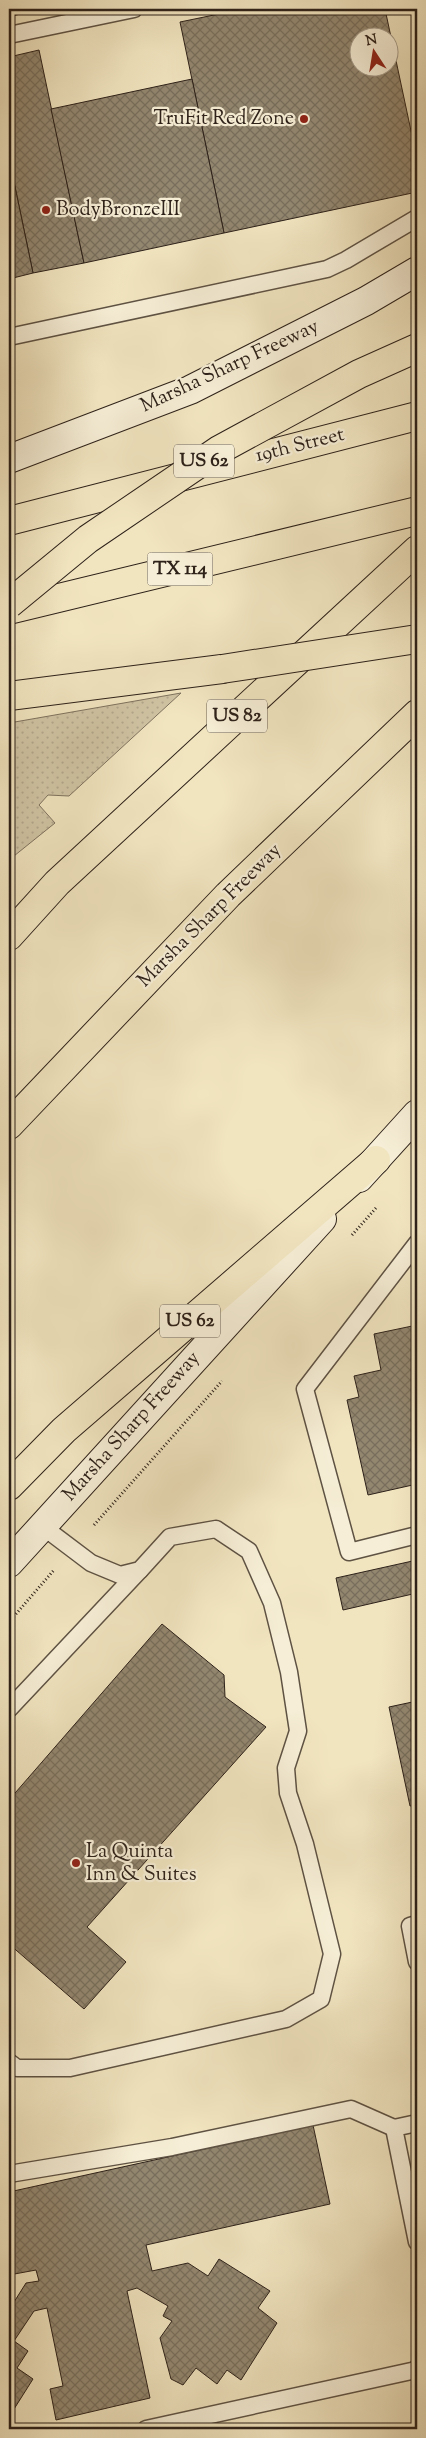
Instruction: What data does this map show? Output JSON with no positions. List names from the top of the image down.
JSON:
{
  "streets": {
    "main road": [
      "Marsha Sharp Freeway",
      "19th Street",
      "US 62",
      "TX 114",
      "US 82"
    ]
  },
  "crossings": [
    ["Marsha Sharp Freeway", "US 62"]
  ],
  "places": ["TruFit Red Zone", "BodyBronzeIII", "La Quinta Inn & Suites"],
  "north": "top"
}
